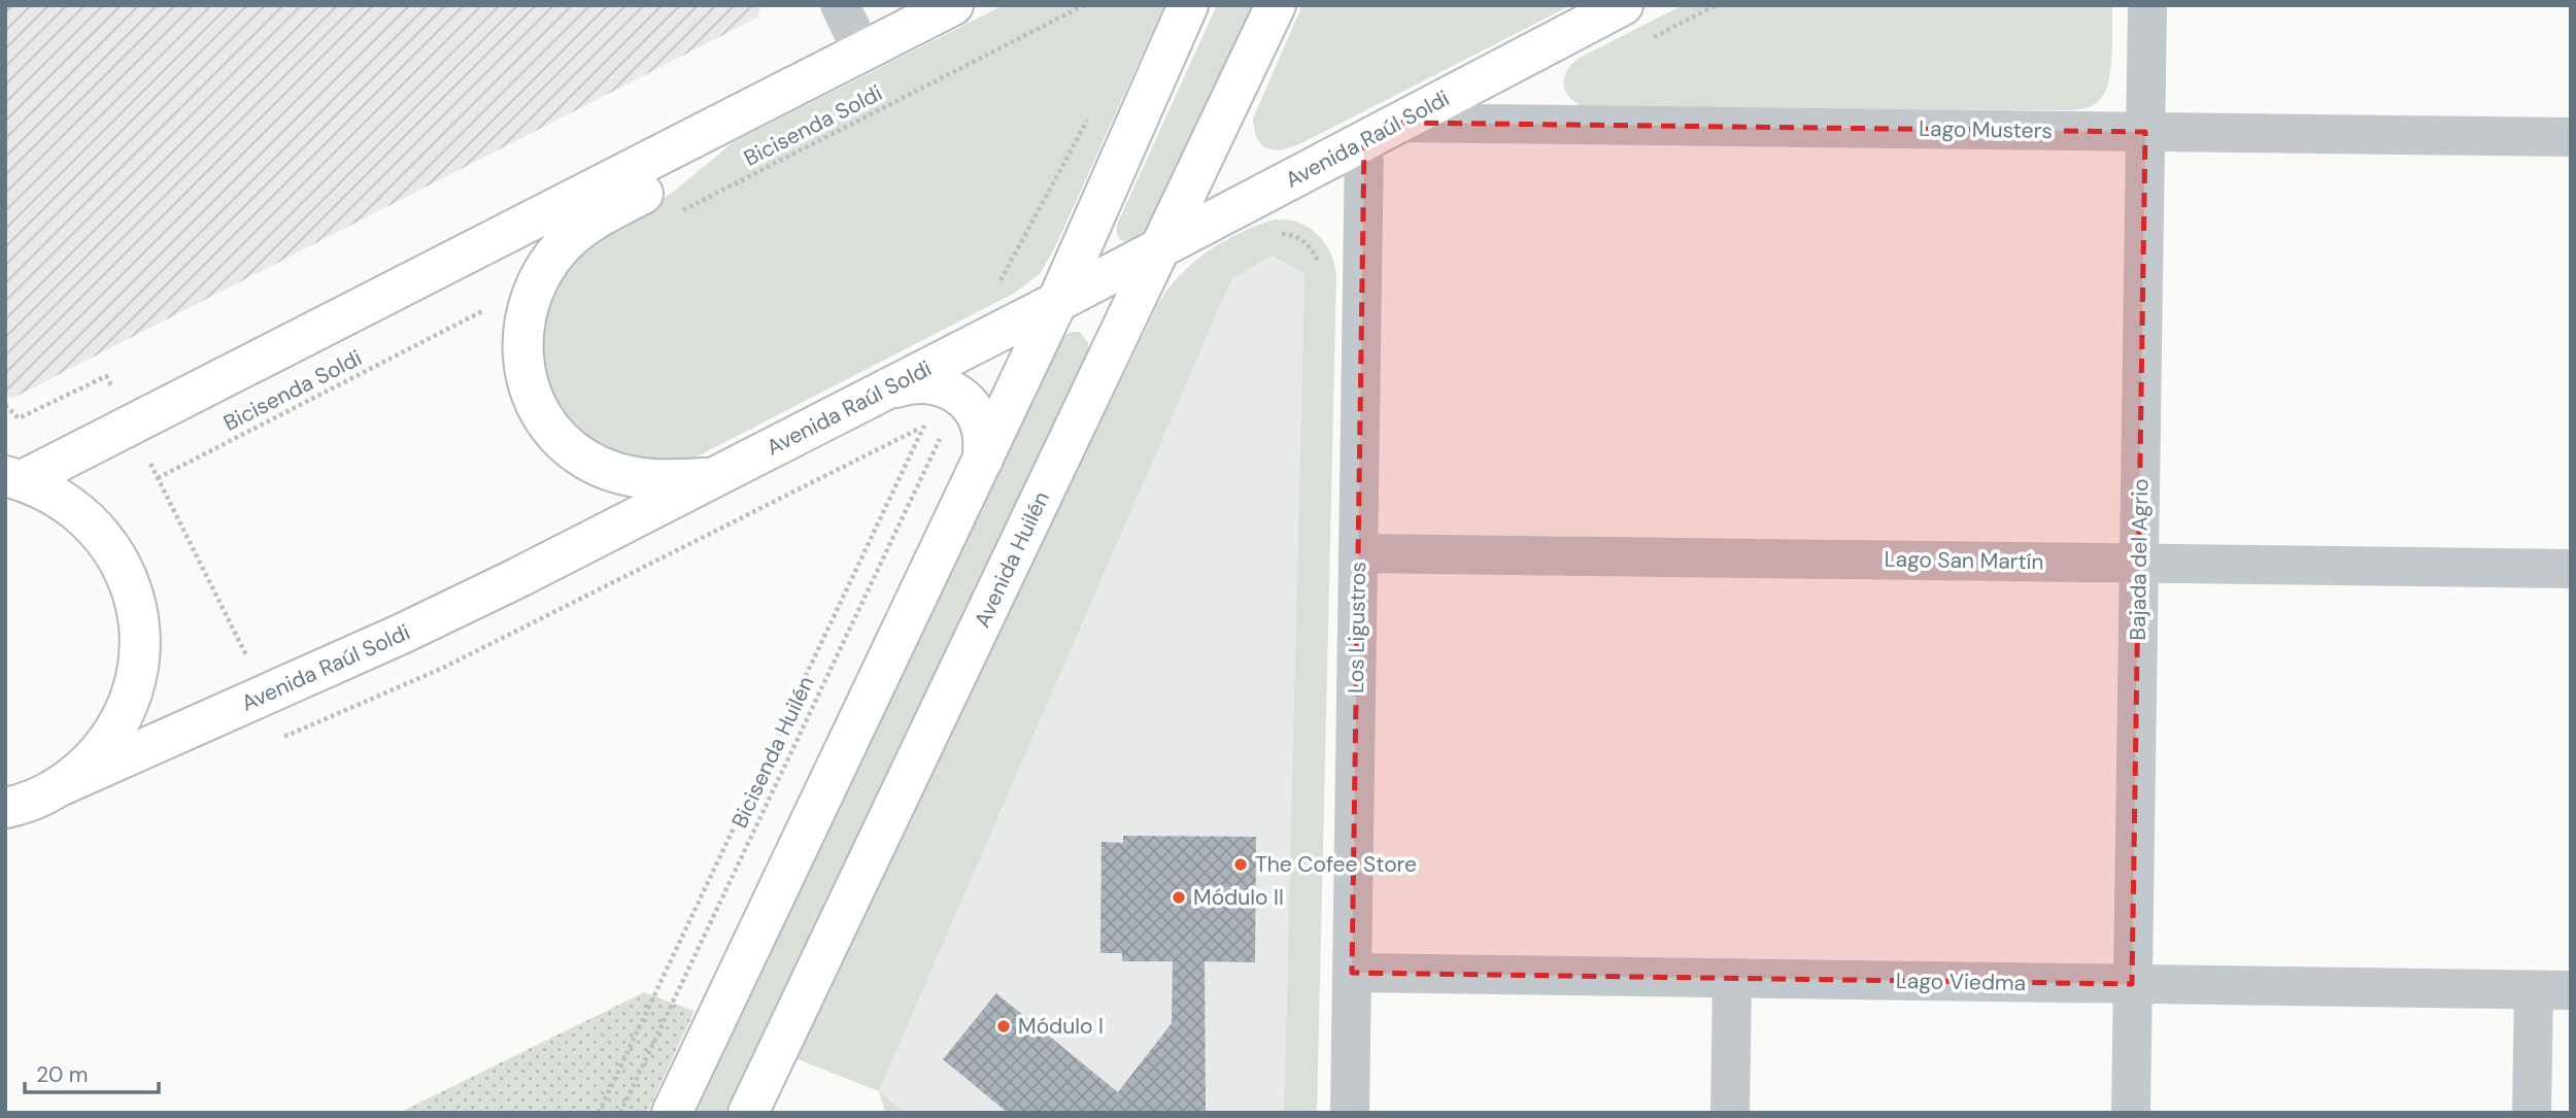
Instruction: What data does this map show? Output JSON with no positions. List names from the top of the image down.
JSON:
{
  "streets": {
    "main road": ["Avenida Raúl Soldi", "Avenida Huilén"],
    "street": [
      "Lago Musters",
      "Bajada del Agrio",
      "Lago San Martín",
      "Los Ligustros",
      "Lago Viedma"
    ],
    "path": ["Bicisenda Soldi", "Bicisenda Huilén"]
  },
  "crossings": [
    ["Lago Musters", "Avenida Raúl Soldi"],
    ["Lago Musters", "Bajada del Agrio"],
    ["Avenida Raúl Soldi", "Avenida Huilén"],
    ["Avenida Raúl Soldi", "Los Ligustros"],
    ["Bajada del Agrio", "Lago San Martín"],
    ["Bajada del Agrio", "Lago Viedma"],
    ["Lago San Martín", "Los Ligustros"],
    ["Los Ligustros", "Lago Viedma"]
  ],
  "places": ["The Cofee Store", "Módulo II", "Módulo I"],
  "scale_bar": "20 m"
}
